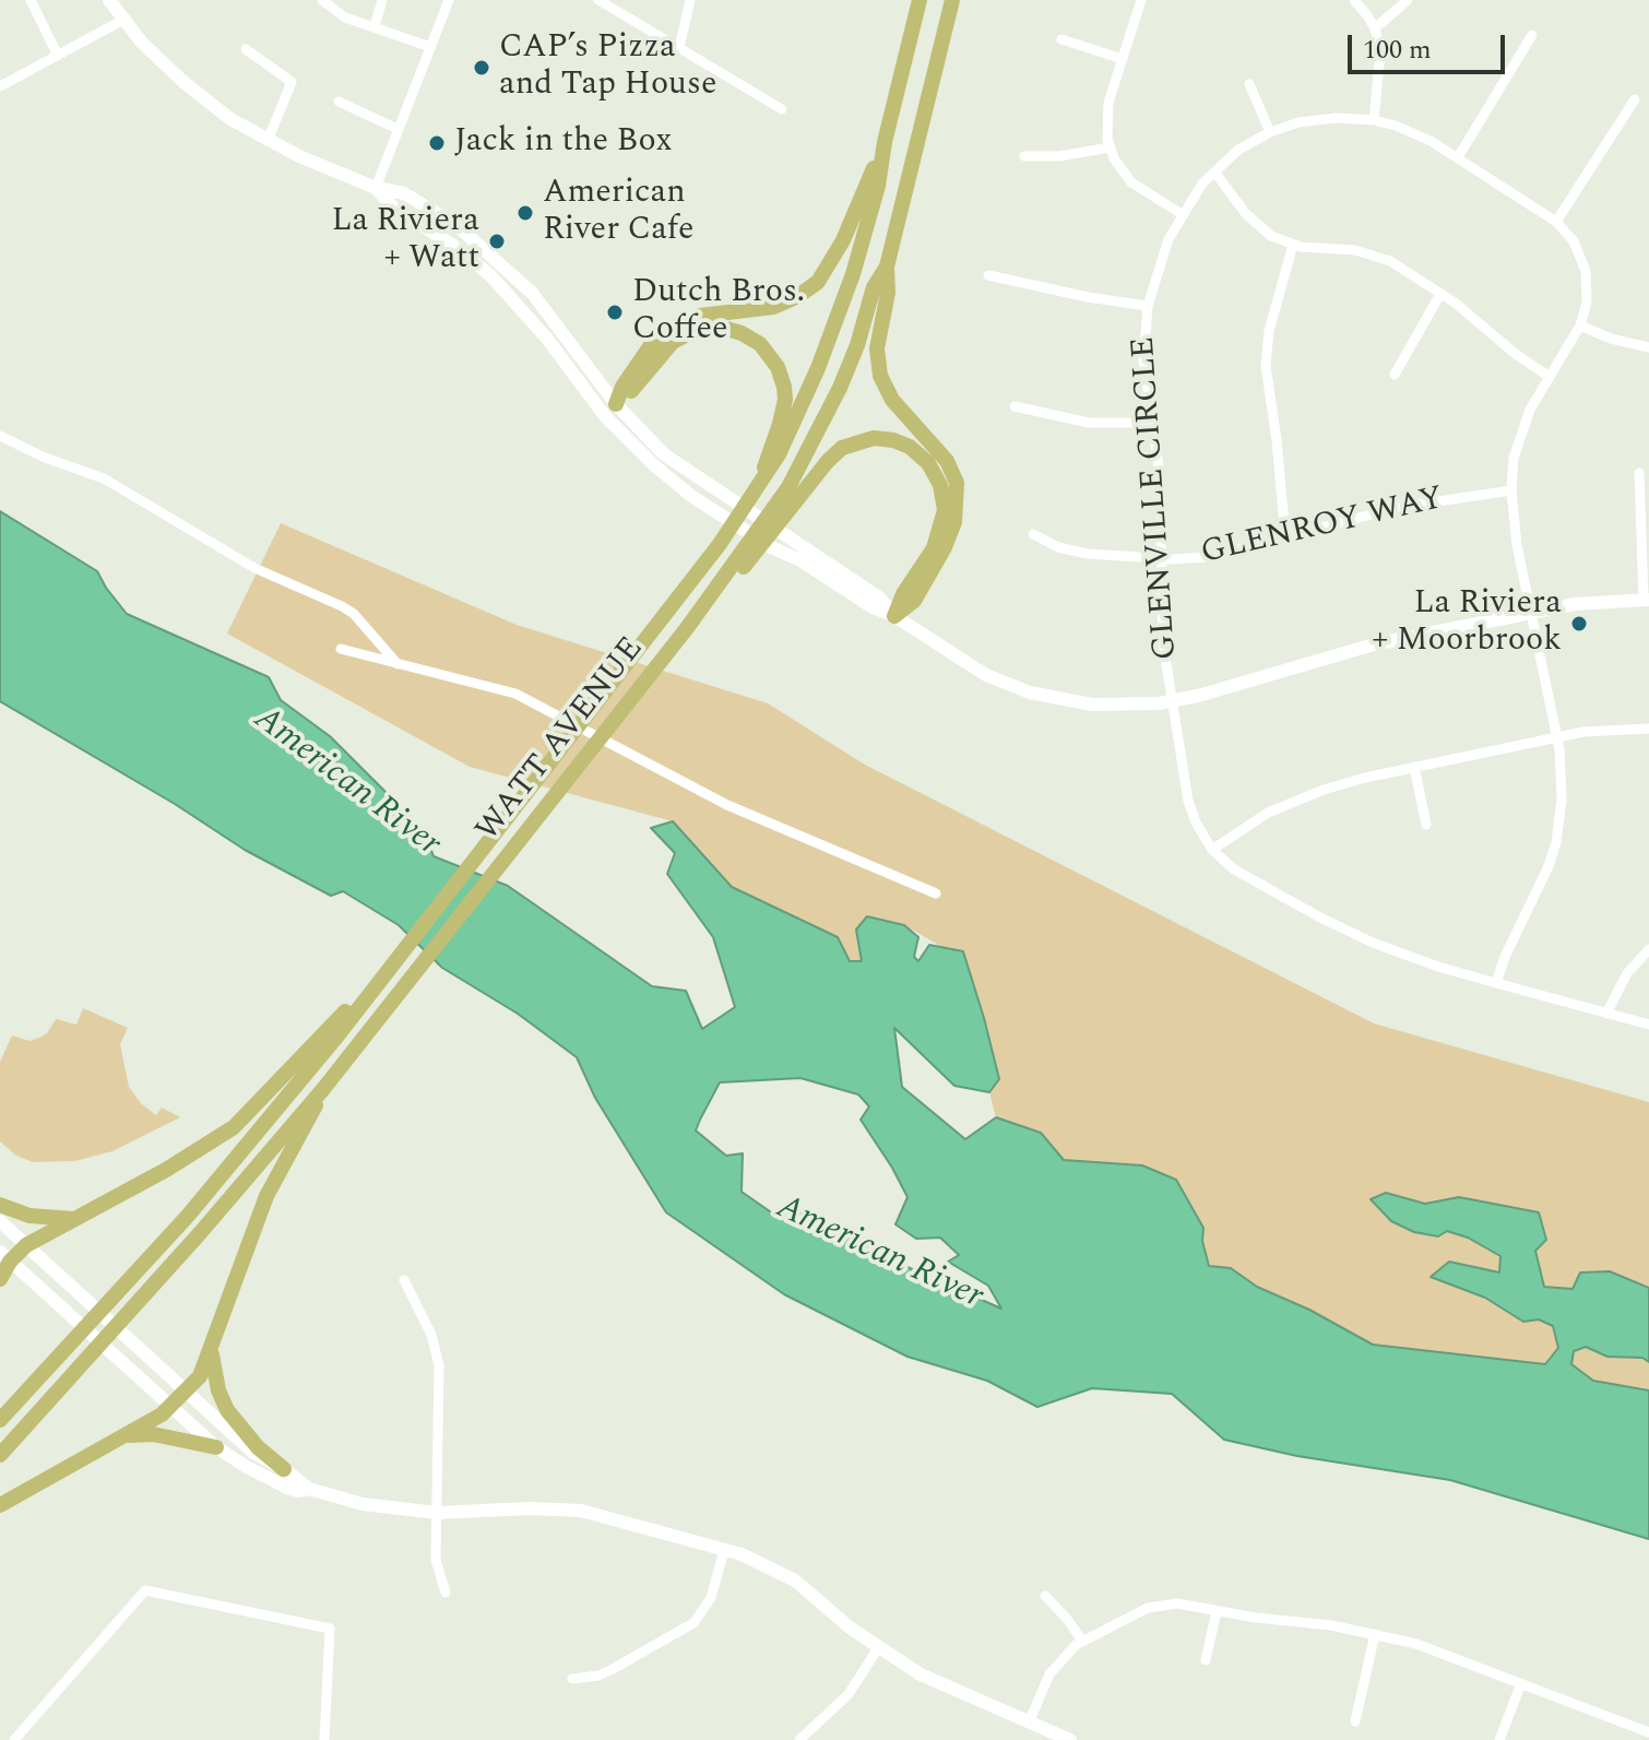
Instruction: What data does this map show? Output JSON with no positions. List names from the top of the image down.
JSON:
{
  "streets": {
    "main road": ["WATT AVENUE"],
    "street": ["GLENVILLE CIRCLE", "GLENROY WAY"]
  },
  "crossings": [
    ["GLENVILLE CIRCLE", "GLENROY WAY"]
  ],
  "water": ["American River"],
  "places": [
    "CAP’s Pizza and Tap House",
    "Jack in the Box",
    "American River Cafe",
    "La Riviera + Watt",
    "Dutch Bros. Coffee",
    "La Riviera + Moorbrook"
  ],
  "scale_bar": "100 m"
}
